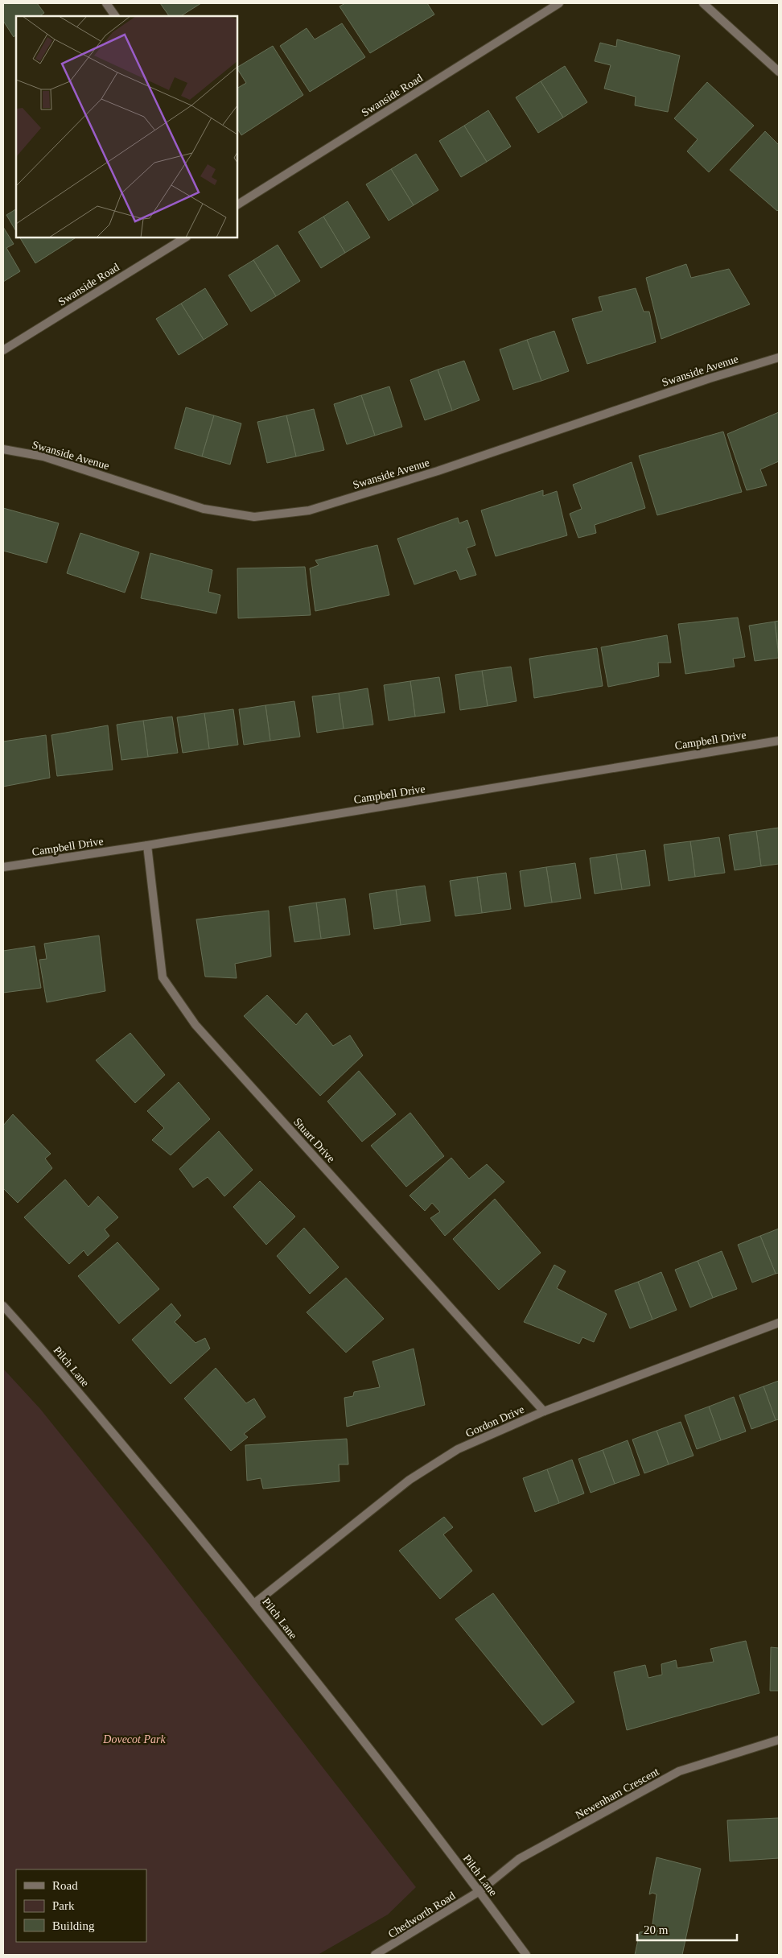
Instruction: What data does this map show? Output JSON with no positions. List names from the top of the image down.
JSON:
{
  "streets": {
    "street": [
      "Swanside Road",
      "Swanside Avenue",
      "Campbell Drive",
      "Stuart Drive",
      "Pilch Lane",
      "Gordon Drive",
      "Newenham Crescent",
      "Chedworth Road"
    ]
  },
  "crossings": [
    ["Campbell Drive", "Stuart Drive"],
    ["Stuart Drive", "Gordon Drive"],
    ["Pilch Lane", "Gordon Drive"],
    ["Pilch Lane", "Newenham Crescent"],
    ["Pilch Lane", "Chedworth Road"],
    ["Newenham Crescent", "Chedworth Road"]
  ],
  "parks": ["Dovecot Park"],
  "legend": ["Road", "Park", "Building"],
  "scale_bar": "20 m"
}
